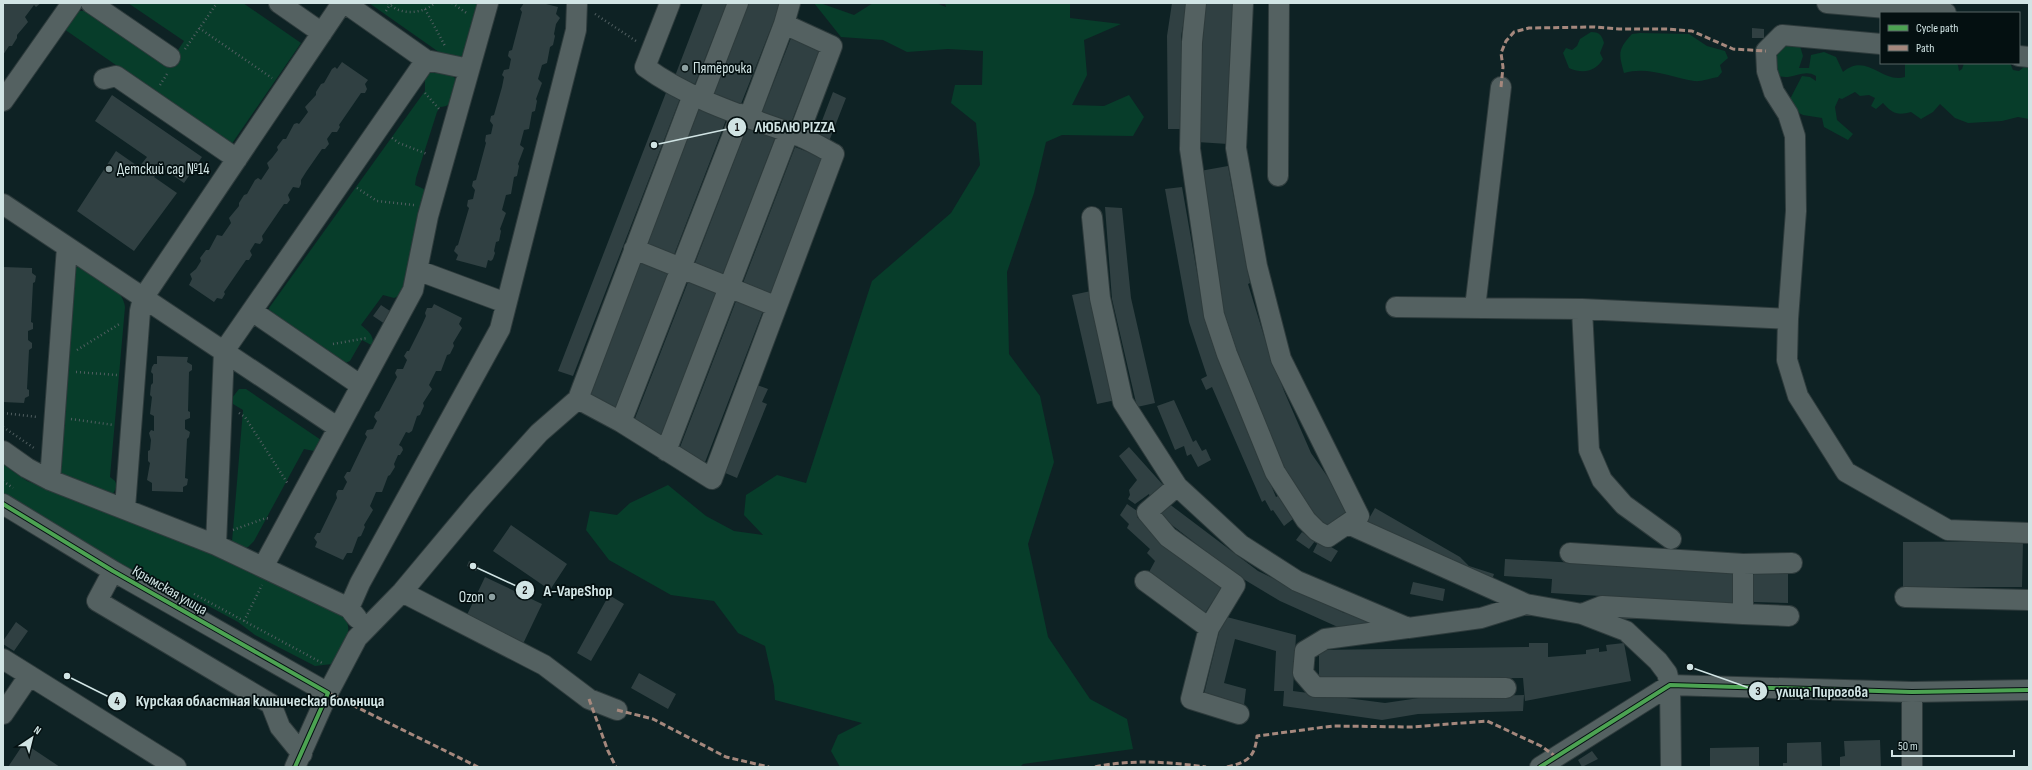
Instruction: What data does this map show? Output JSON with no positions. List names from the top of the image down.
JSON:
{
  "streets": {
    "street": ["Крымская улица"]
  },
  "places": [
    "Пятёрочка",
    "ЛЮБЛЮ PIZZA",
    "Детский сад №14",
    "A-VapeShop",
    "Ozon",
    "улица Пирогова",
    "Курская областная клиническая больница"
  ],
  "legend": ["Cycle path", "Path"],
  "scale_bar": "50 m",
  "north": "top right"
}
